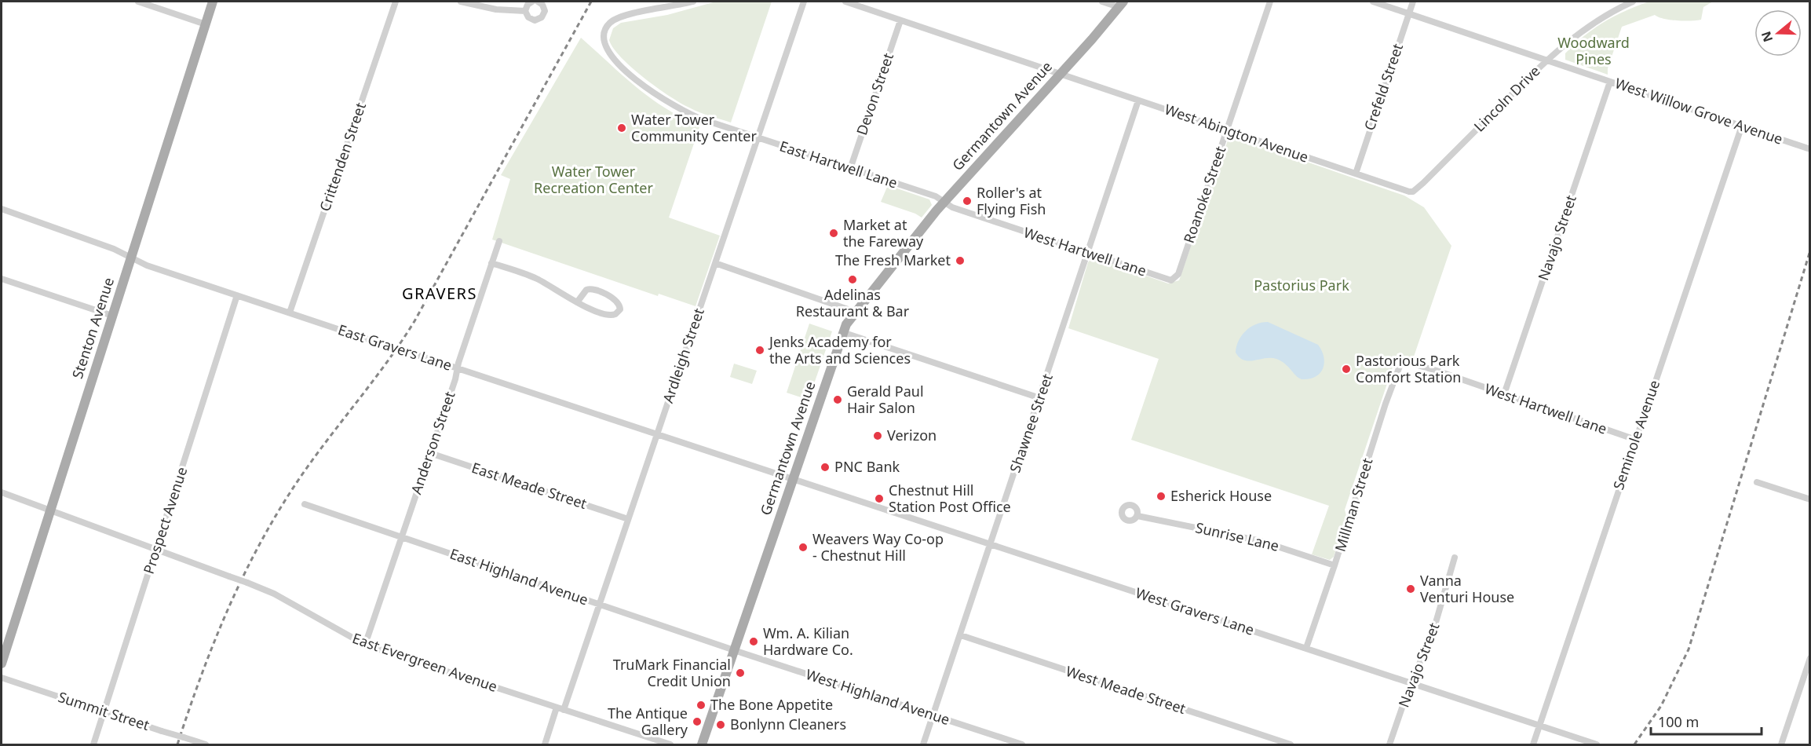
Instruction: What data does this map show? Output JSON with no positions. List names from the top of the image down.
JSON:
{
  "streets": {
    "main road": ["Germantown Avenue", "Stenton Avenue"],
    "street": [
      "Crefeld Street",
      "Devon Street",
      "Lincoln Drive",
      "West Willow Grove Avenue",
      "West Abington Avenue",
      "Crittenden Street",
      "East Hartwell Lane",
      "Roanoke Street",
      "Navajo Street",
      "West Hartwell Lane",
      "East Gravers Lane",
      "Ardleigh Street",
      "Shawnee Street",
      "Seminole Avenue",
      "Anderson Street",
      "East Meade Street",
      "Millman Street",
      "Prospect Avenue",
      "Sunrise Lane",
      "East Highland Avenue",
      "West Gravers Lane",
      "East Evergreen Avenue",
      "West Meade Street",
      "West Highland Avenue",
      "Summit Street"
    ]
  },
  "crossings": [
    ["Crefeld Street", "West Willow Grove Avenue"],
    ["Crefeld Street", "West Abington Avenue"],
    ["Devon Street", "West Abington Avenue"],
    ["Devon Street", "East Hartwell Lane"],
    ["Lincoln Drive", "West Willow Grove Avenue"],
    ["Lincoln Drive", "West Abington Avenue"],
    ["West Willow Grove Avenue", "Navajo Street"],
    ["West Willow Grove Avenue", "Seminole Avenue"],
    ["Germantown Avenue", "West Abington Avenue"],
    ["Germantown Avenue", "East Hartwell Lane"],
    ["Germantown Avenue", "West Hartwell Lane"],
    ["Germantown Avenue", "East Gravers Lane"],
    ["Germantown Avenue", "East Highland Avenue"],
    ["Germantown Avenue", "West Gravers Lane"],
    ["Germantown Avenue", "West Highland Avenue"],
    ["West Abington Avenue", "Roanoke Street"],
    ["West Abington Avenue", "Shawnee Street"],
    ["Crittenden Street", "East Gravers Lane"],
    ["East Hartwell Lane", "West Hartwell Lane"],
    ["East Hartwell Lane", "Ardleigh Street"],
    ["Roanoke Street", "West Hartwell Lane"],
    ["Navajo Street", "West Hartwell Lane"],
    ["Navajo Street", "West Gravers Lane"],
    ["West Hartwell Lane", "Shawnee Street"],
    ["West Hartwell Lane", "Seminole Avenue"],
    ["West Hartwell Lane", "Millman Street"],
    ["Stenton Avenue", "East Gravers Lane"],
    ["Stenton Avenue", "East Evergreen Avenue"],
    ["East Gravers Lane", "Ardleigh Street"],
    ["East Gravers Lane", "Anderson Street"],
    ["East Gravers Lane", "Prospect Avenue"],
    ["East Gravers Lane", "West Gravers Lane"],
    ["Ardleigh Street", "East Meade Street"],
    ["Ardleigh Street", "East Highland Avenue"],
    ["Ardleigh Street", "East Evergreen Avenue"],
    ["Shawnee Street", "West Gravers Lane"],
    ["Shawnee Street", "West Meade Street"],
    ["Shawnee Street", "West Highland Avenue"],
    ["Seminole Avenue", "West Gravers Lane"],
    ["Anderson Street", "East Meade Street"],
    ["Anderson Street", "East Highland Avenue"],
    ["Anderson Street", "East Evergreen Avenue"],
    ["Millman Street", "Sunrise Lane"],
    ["Millman Street", "West Gravers Lane"],
    ["Prospect Avenue", "East Evergreen Avenue"],
    ["Prospect Avenue", "Summit Street"],
    ["East Highland Avenue", "West Highland Avenue"]
  ],
  "districts": ["GRAVERS"],
  "parks": ["Woodward Pines", "Water Tower Recreation Center", "Pastorius Park"],
  "places": [
    "Water Tower Community Center",
    "Roller's at Flying Fish",
    "Market at the Fareway",
    "The Fresh Market",
    "Adelinas Restaurant & Bar",
    "Jenks Academy for the Arts and Sciences",
    "Pastorious Park Comfort Station",
    "Gerald Paul Hair Salon",
    "Verizon",
    "PNC Bank",
    "Esherick House",
    "Chestnut Hill Station Post Office",
    "Weavers Way Co‑op - Chestnut Hill",
    "Vanna Venturi House",
    "Wm. A. Kilian Hardware Co.",
    "TruMark Financial Credit Union",
    "The Bone Appetite",
    "The Antique Gallery",
    "Bonlynn Cleaners"
  ],
  "scale_bar": "100 m",
  "north": "left"
}
